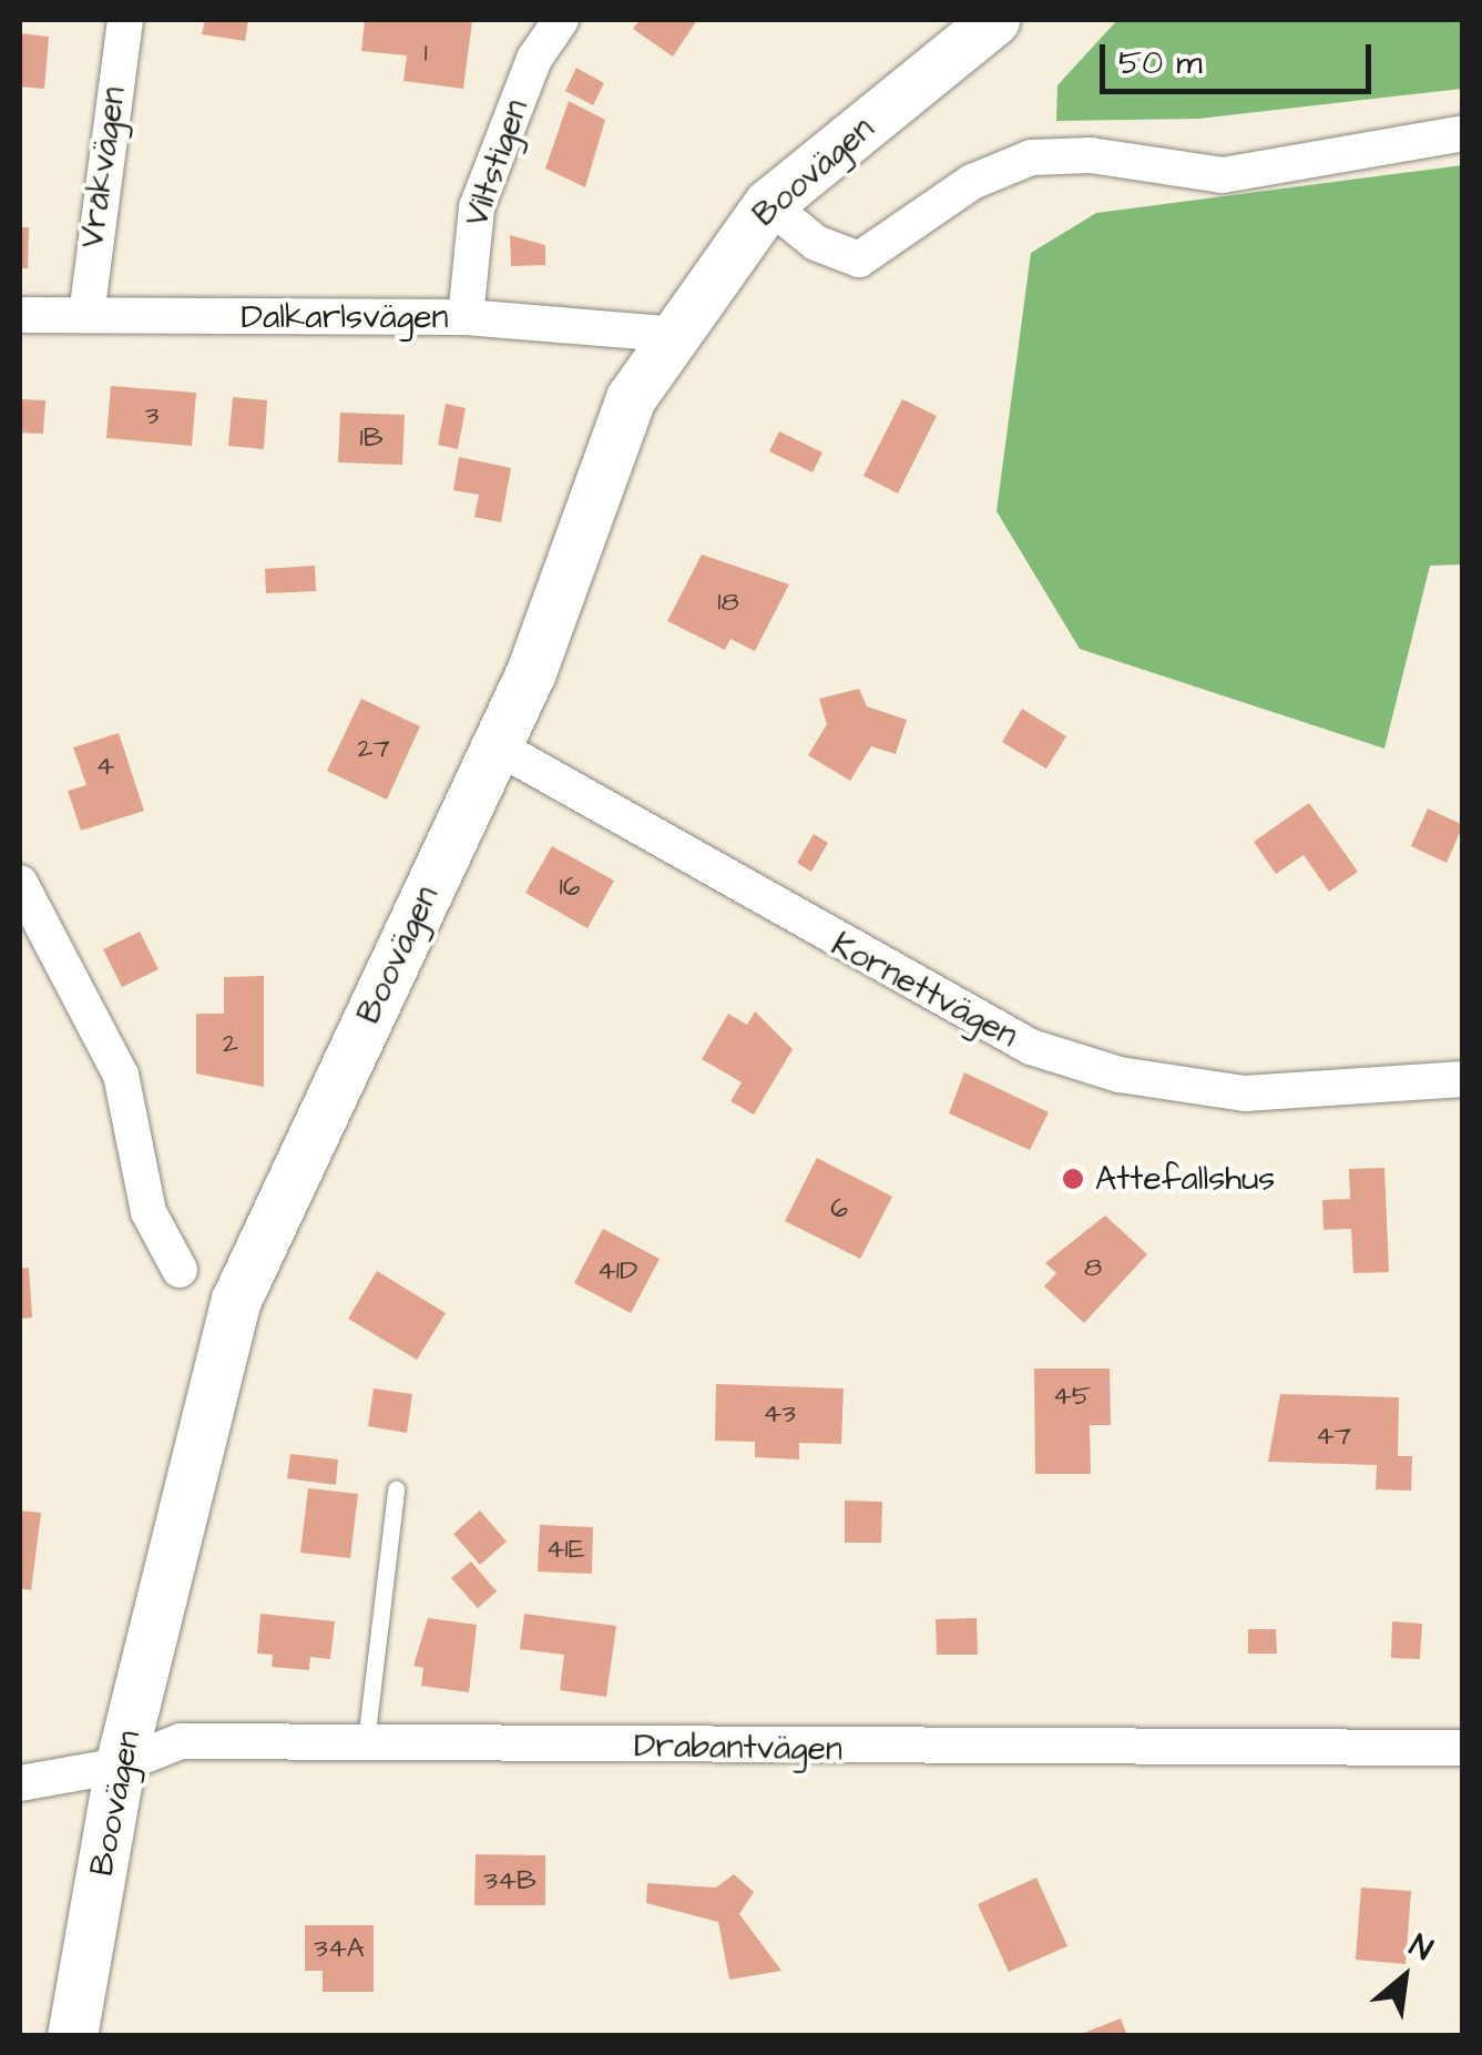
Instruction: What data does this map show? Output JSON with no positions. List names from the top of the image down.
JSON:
{
  "streets": {
    "street": [
      "Viltstigen",
      "Vråkvägen",
      "Boovägen",
      "Dalkarlsvägen",
      "Kornettvägen",
      "Drabantvägen"
    ]
  },
  "crossings": [
    ["Viltstigen", "Dalkarlsvägen"],
    ["Vråkvägen", "Dalkarlsvägen"],
    ["Boovägen", "Dalkarlsvägen"],
    ["Boovägen", "Kornettvägen"],
    ["Boovägen", "Drabantvägen"]
  ],
  "places": ["Attefallshus"],
  "house_numbers": [
    "1",
    "3",
    "1B",
    "18",
    "27",
    "4",
    "16",
    "2",
    "6",
    "8",
    "41D",
    "45",
    "43",
    "47",
    "41E",
    "34B",
    "34A"
  ],
  "scale_bar": "50 m",
  "north": "top right"
}
